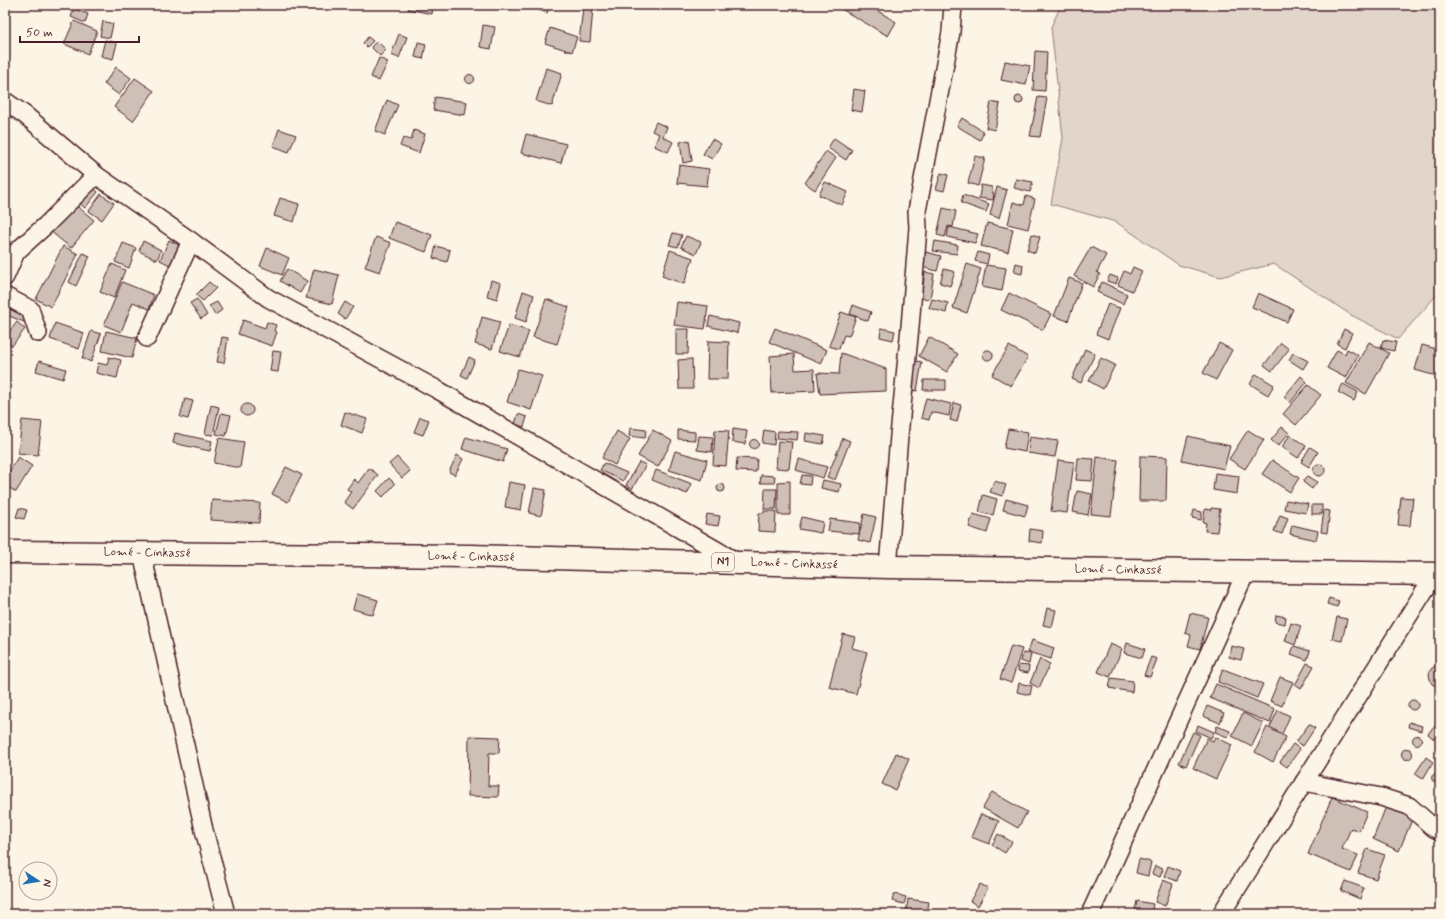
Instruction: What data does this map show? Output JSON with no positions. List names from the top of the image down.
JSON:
{
  "streets": {
    "highway": ["Lomé - Cinkassé", "N1"]
  },
  "scale_bar": "50 m",
  "north": "right"
}
